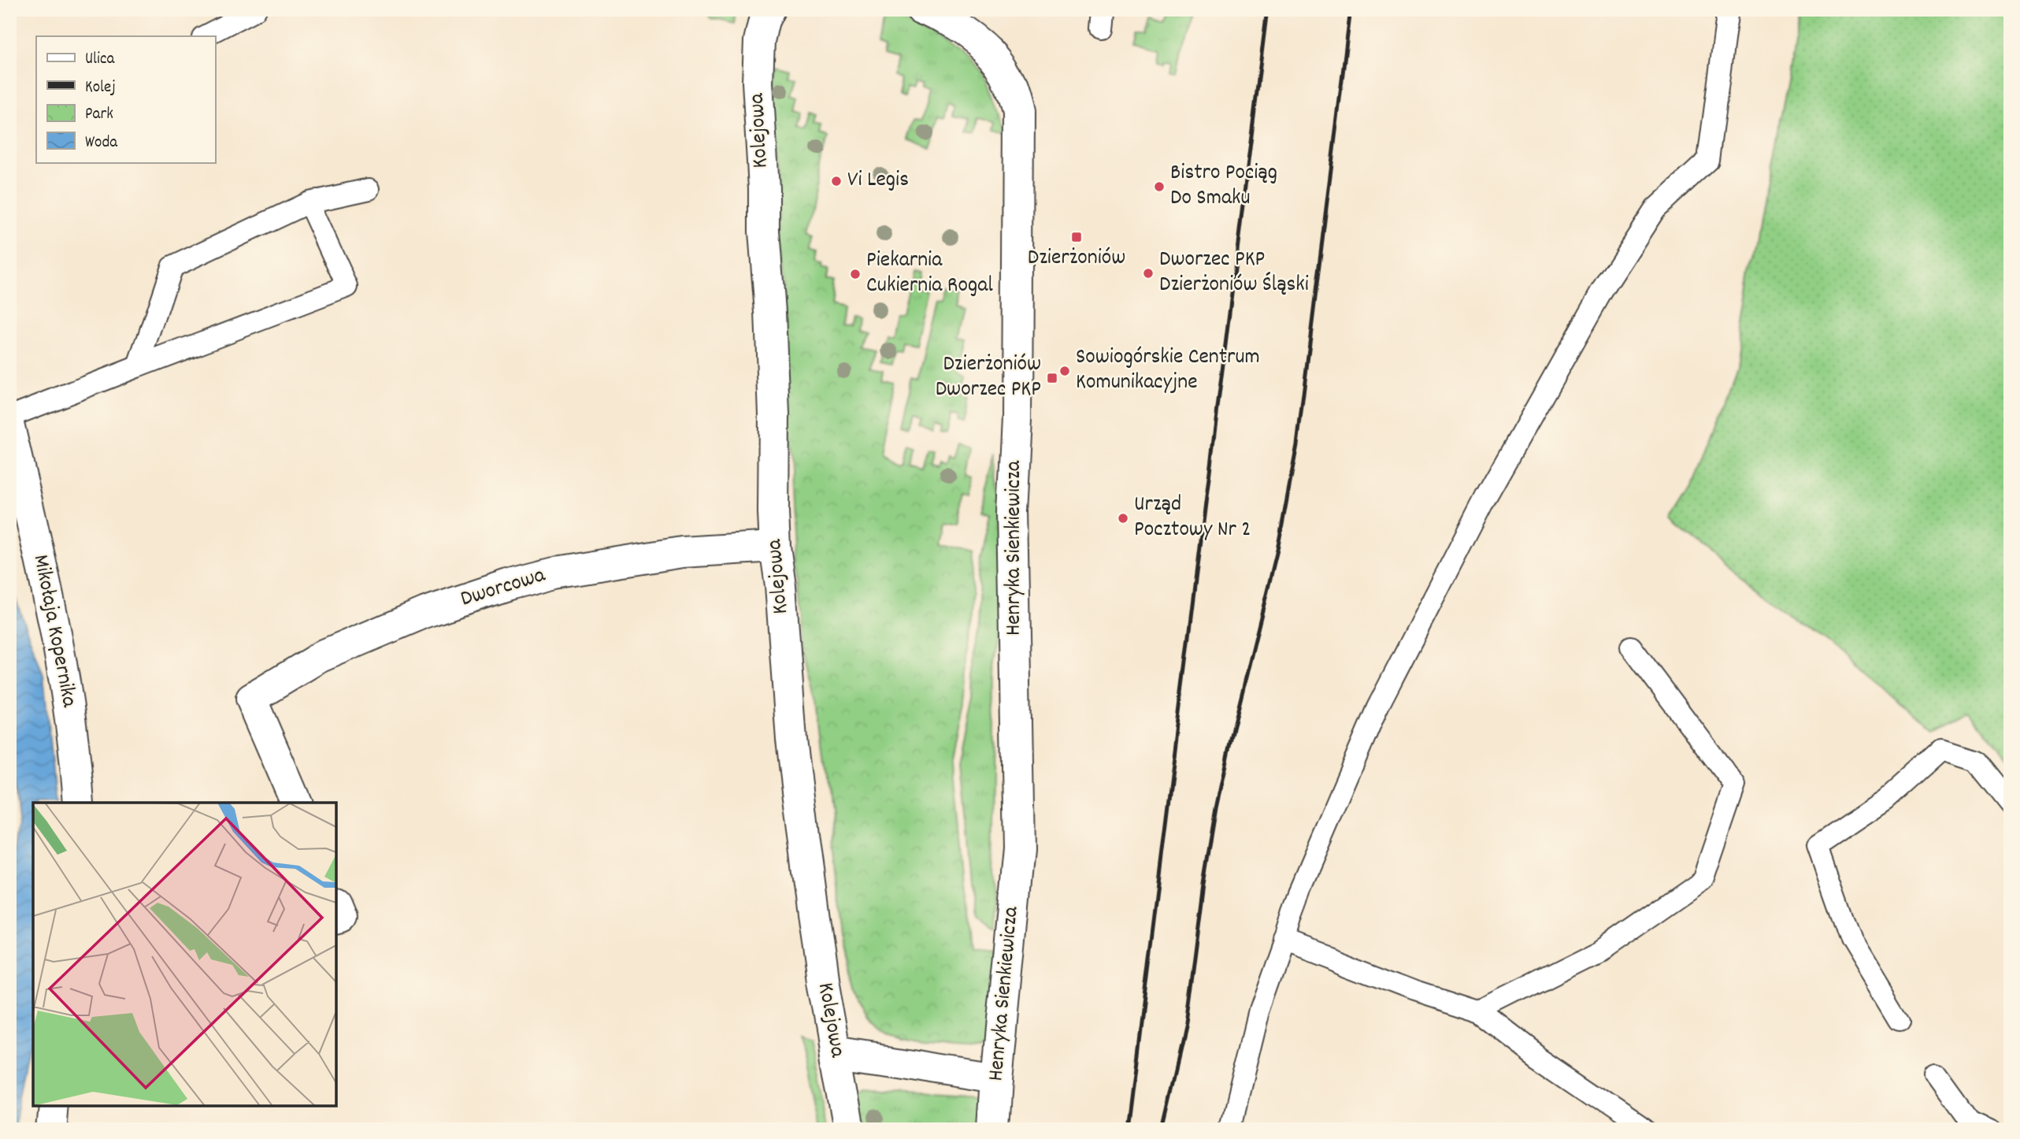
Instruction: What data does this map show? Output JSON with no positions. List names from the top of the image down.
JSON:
{
  "streets": {
    "street": [
      "Kolejowa",
      "Henryka Sienkiewicza",
      "Dworcowa",
      "Mikołaja Kopernika"
    ]
  },
  "crossings": [
    ["Kolejowa", "Dworcowa"]
  ],
  "places": {
    "other": [
      "Vi Legis",
      "Bistro Pociąg Do Smaku",
      "Dworzec PKP Dzierżoniów Śląski",
      "Piekarnia Cukiernia Rogal",
      "Sowiogórskie Centrum Komunikacyjne",
      "Urząd Pocztowy Nr 2"
    ],
    "transit": ["Dzierżoniów", "Dzierżoniów Dworzec PKP"]
  },
  "legend": [
    "Ulica",
    "Kolej",
    "Park",
    "Woda"
  ]
}
